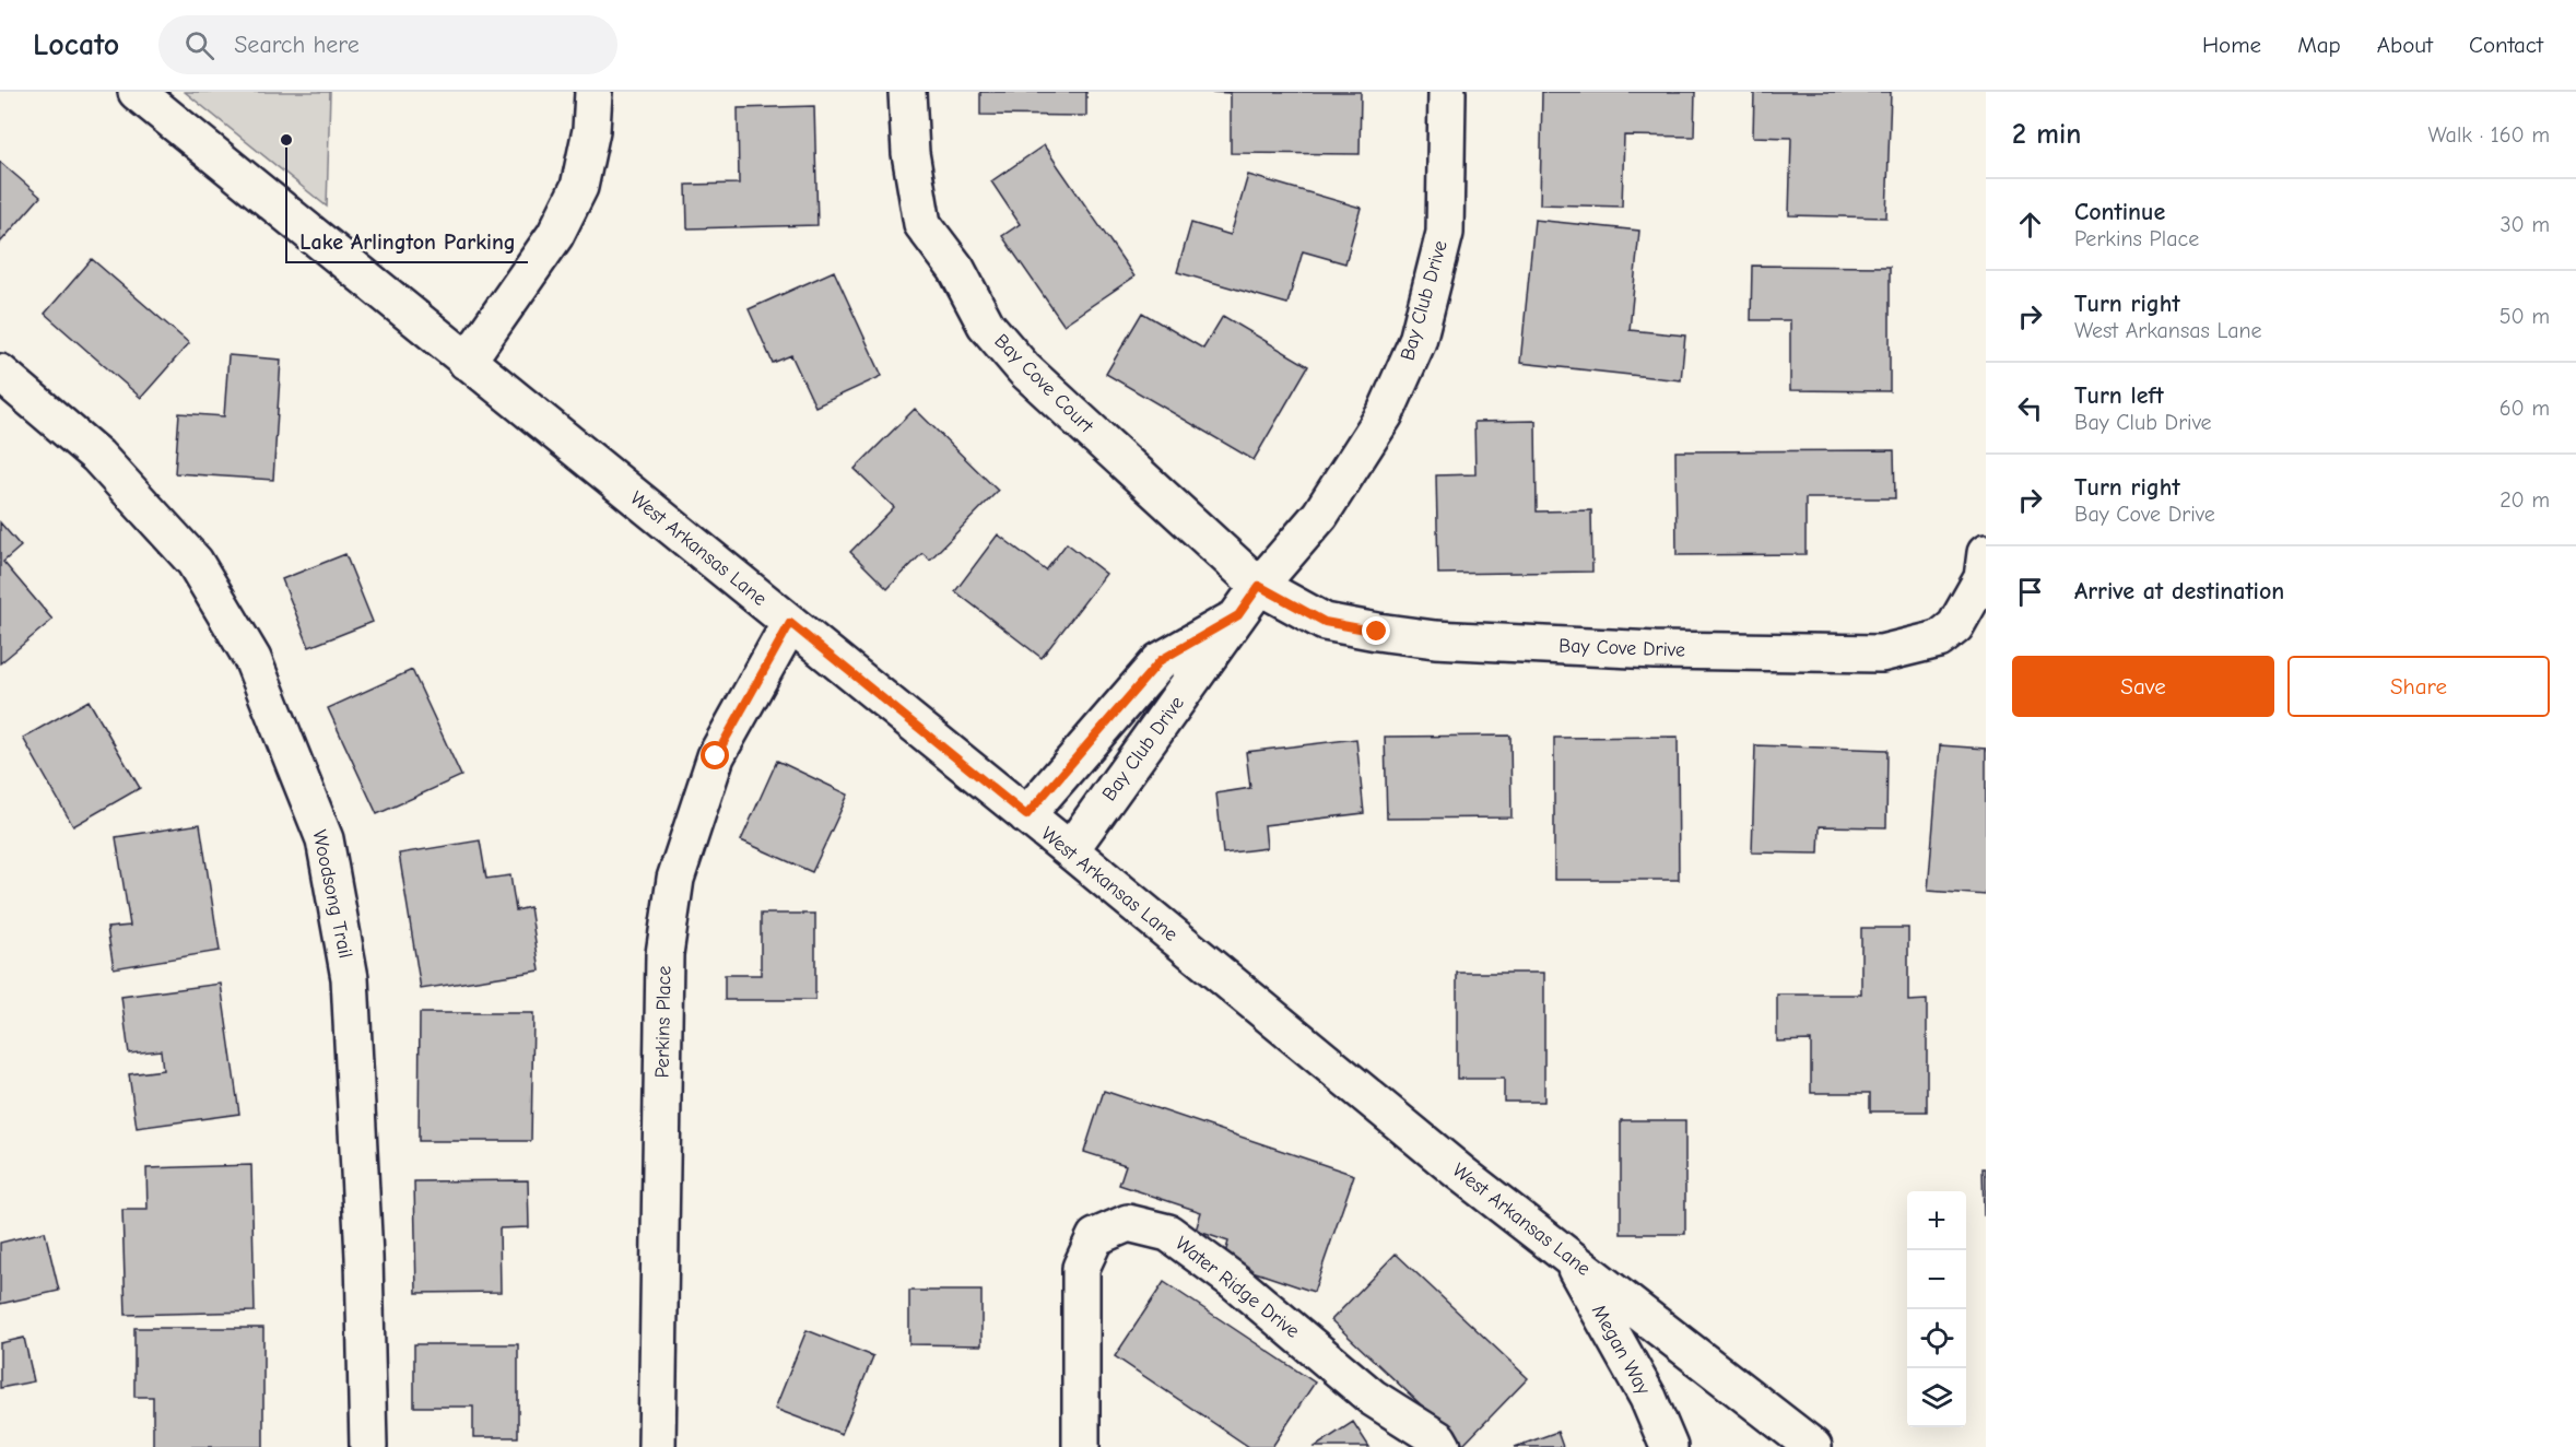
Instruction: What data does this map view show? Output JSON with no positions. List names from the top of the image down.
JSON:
{
  "streets": {
    "street": [
      "Bay Club Drive",
      "Bay Cove Court",
      "West Arkansas Lane",
      "Bay Cove Drive",
      "Woodsong Trail",
      "Perkins Place",
      "Water Ridge Drive",
      "Megan Way"
    ]
  },
  "crossings": [
    ["Bay Club Drive", "Bay Cove Court"],
    ["Bay Club Drive", "West Arkansas Lane"],
    ["Bay Club Drive", "Bay Cove Drive"],
    ["Bay Cove Court", "Bay Cove Drive"],
    ["West Arkansas Lane", "Perkins Place"],
    ["West Arkansas Lane", "Megan Way"]
  ],
  "places": ["Lake Arlington Parking"],
  "page": {
    "header": "Locato",
    "search": "Search here",
    "nav": [
      "Home",
      "Map",
      "About",
      "Contact"
    ],
    "heading": ["2 min", "Walk · 160 m"],
    "list": [
      ["Continue", "Perkins Place", "30 m"],
      ["Turn right", "West Arkansas Lane", "50 m"],
      ["Turn left", "Bay Club Drive", "60 m"],
      ["Turn right", "Bay Cove Drive", "20 m"],
      "Arrive at destination"
    ],
    "buttons": ["Save", "Share"],
    "map_buttons": ["+", "−"]
  }
}
